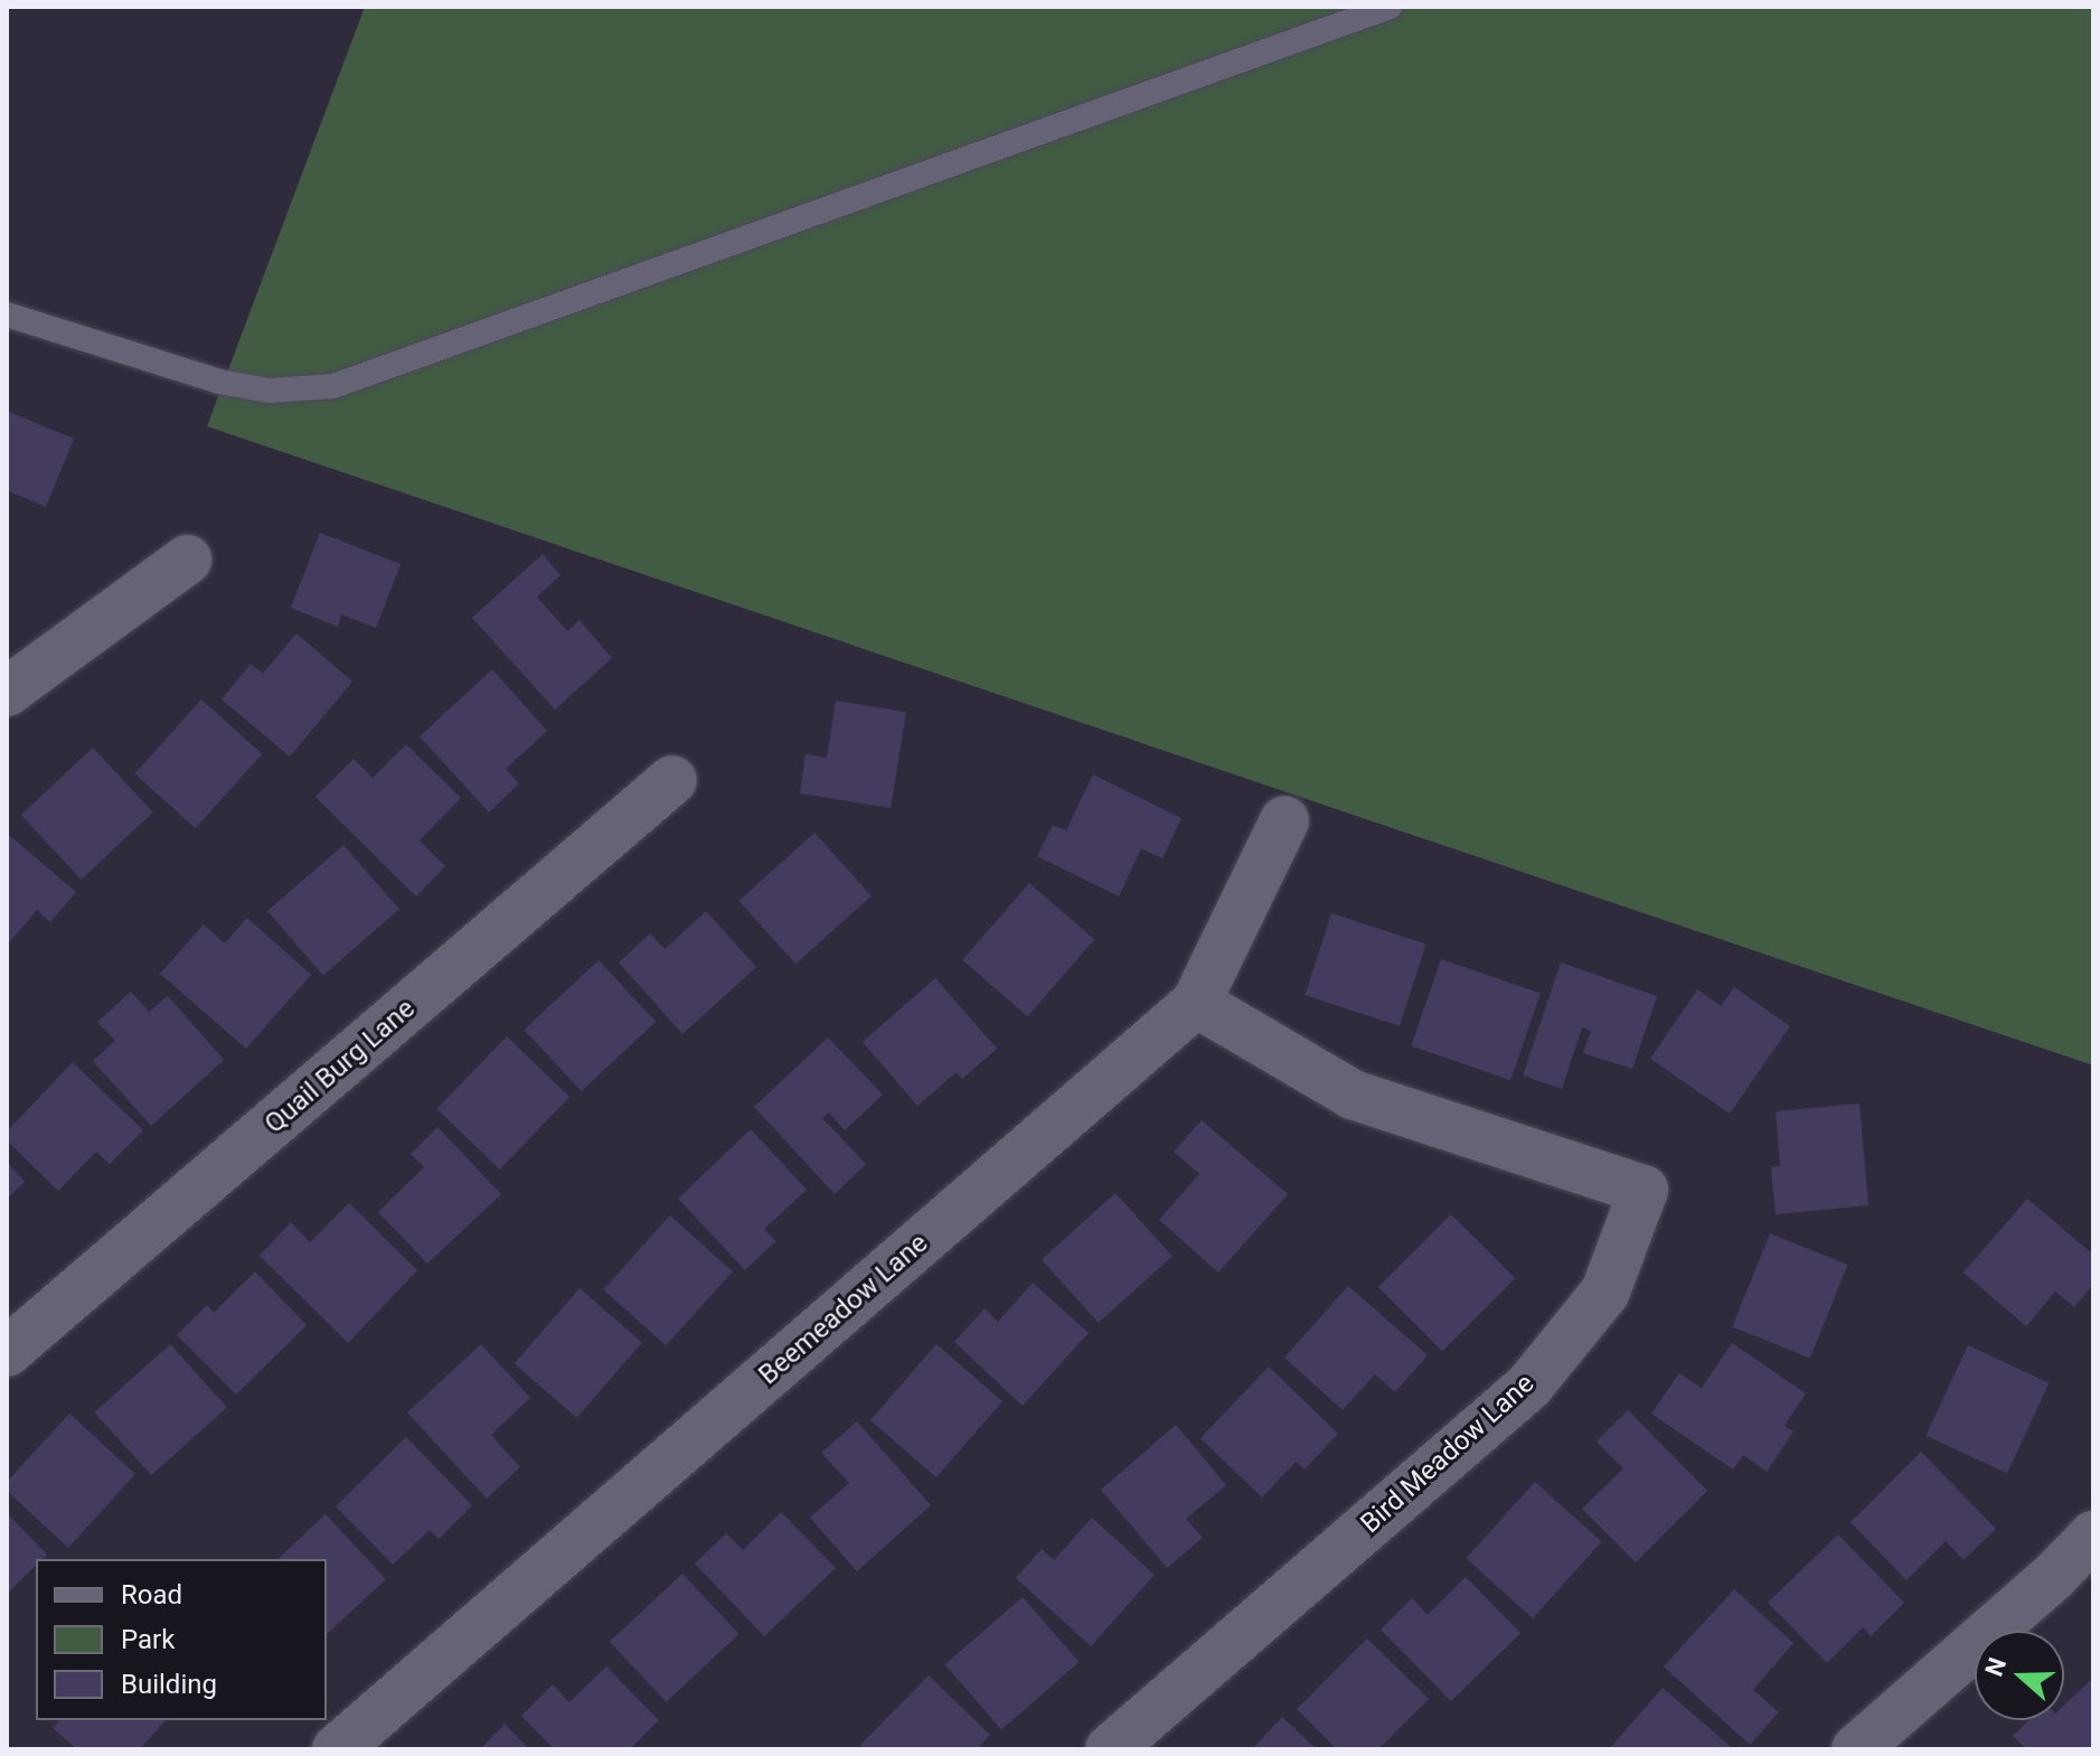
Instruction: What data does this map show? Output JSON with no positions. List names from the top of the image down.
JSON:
{
  "streets": {
    "street": ["Quail Burg Lane", "Beemeadow Lane", "Bird Meadow Lane"]
  },
  "crossings": [
    ["Beemeadow Lane", "Bird Meadow Lane"]
  ],
  "legend": ["Road", "Park", "Building"],
  "north": "left"
}
